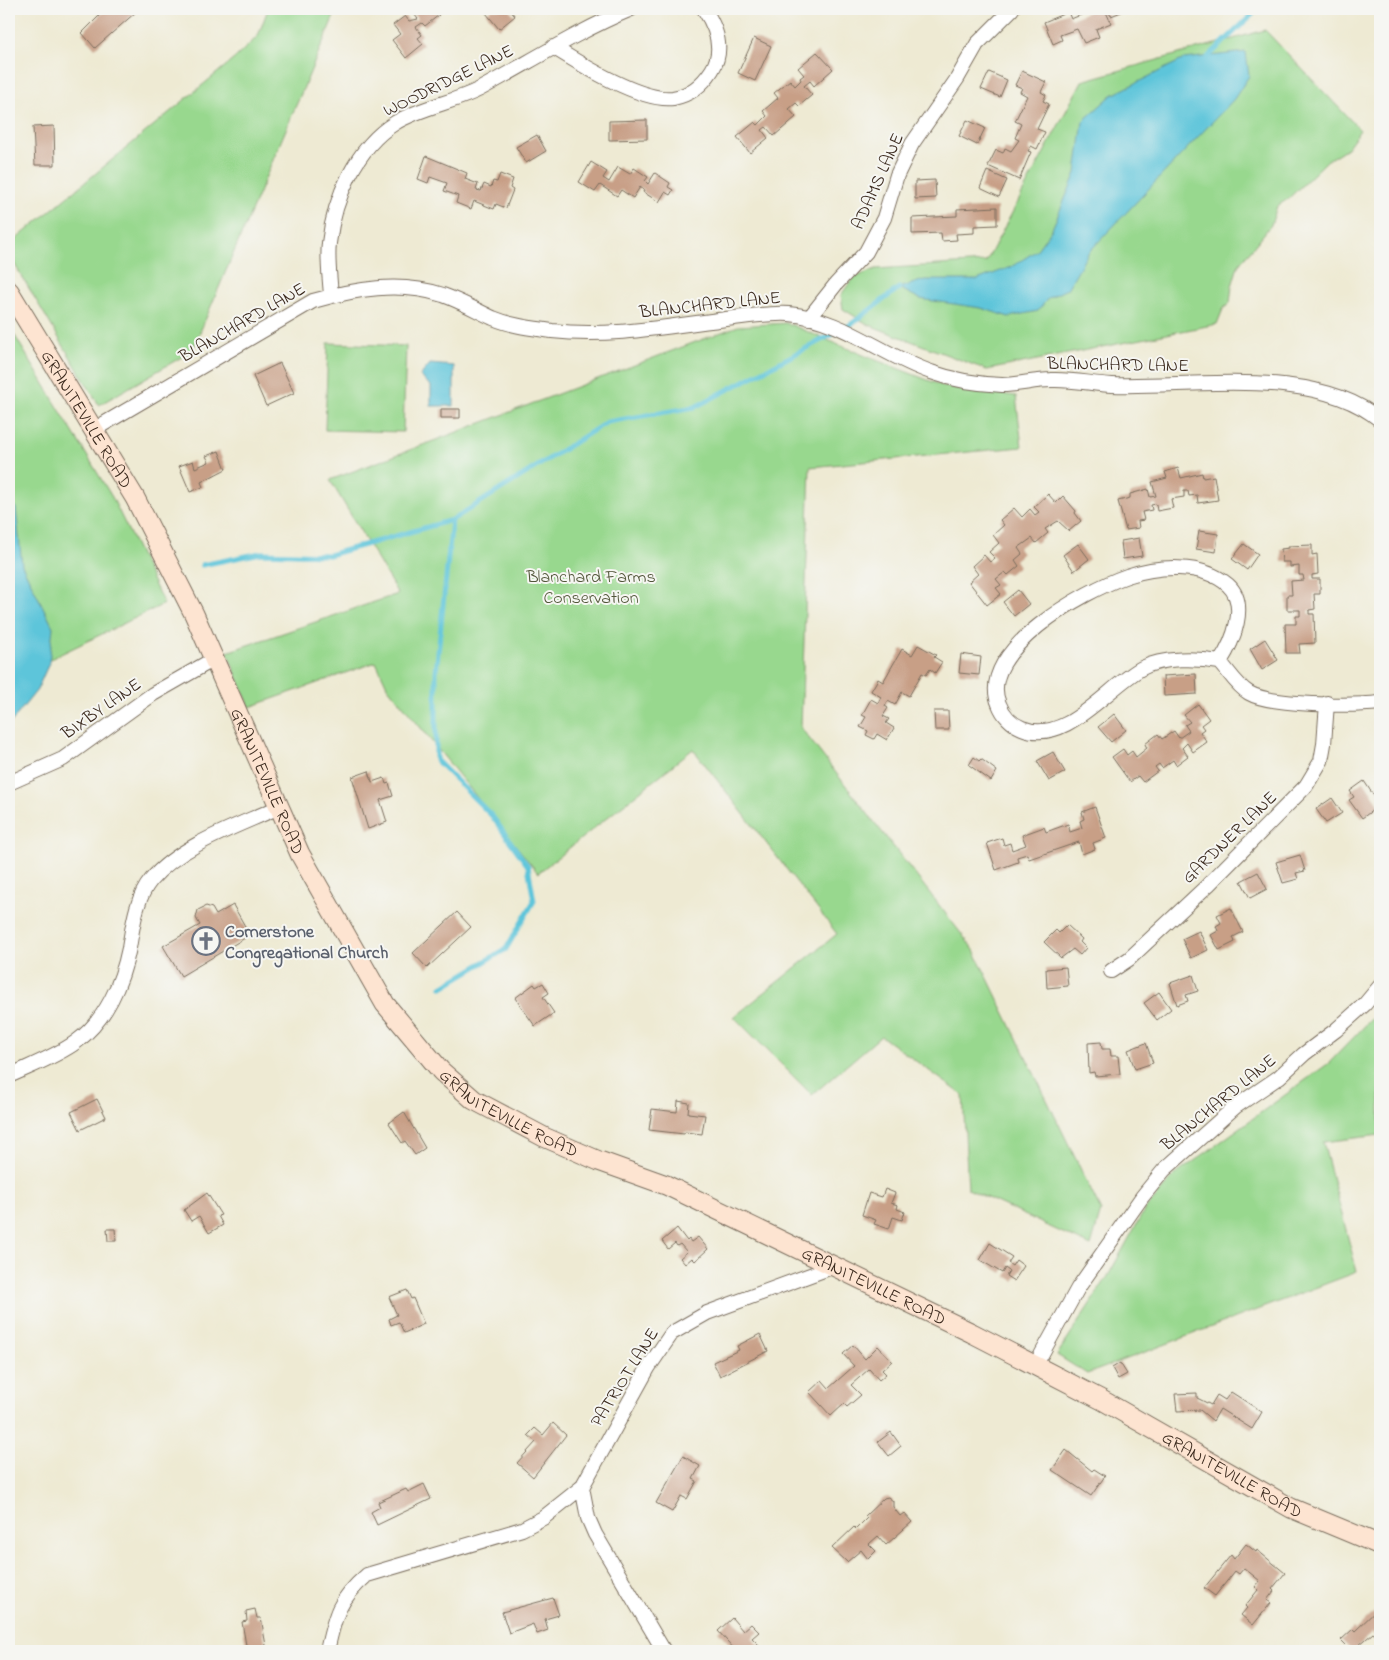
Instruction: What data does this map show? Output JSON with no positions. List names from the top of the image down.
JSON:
{
  "streets": {
    "main road": ["GRANITEVILLE ROAD"],
    "street": [
      "WOODRIDGE LANE",
      "ADAMS LANE",
      "BLANCHARD LANE",
      "BIXBY LANE",
      "GARDNER LANE",
      "PATRIOT LANE"
    ]
  },
  "crossings": [
    ["WOODRIDGE LANE", "BLANCHARD LANE"],
    ["ADAMS LANE", "BLANCHARD LANE"],
    ["BLANCHARD LANE", "GRANITEVILLE ROAD"],
    ["GRANITEVILLE ROAD", "BIXBY LANE"],
    ["GRANITEVILLE ROAD", "PATRIOT LANE"]
  ],
  "parks": ["Blanchard Farms Conservation"],
  "places": {
    "church": ["Cornerstone Congregational Church"]
  }
}
